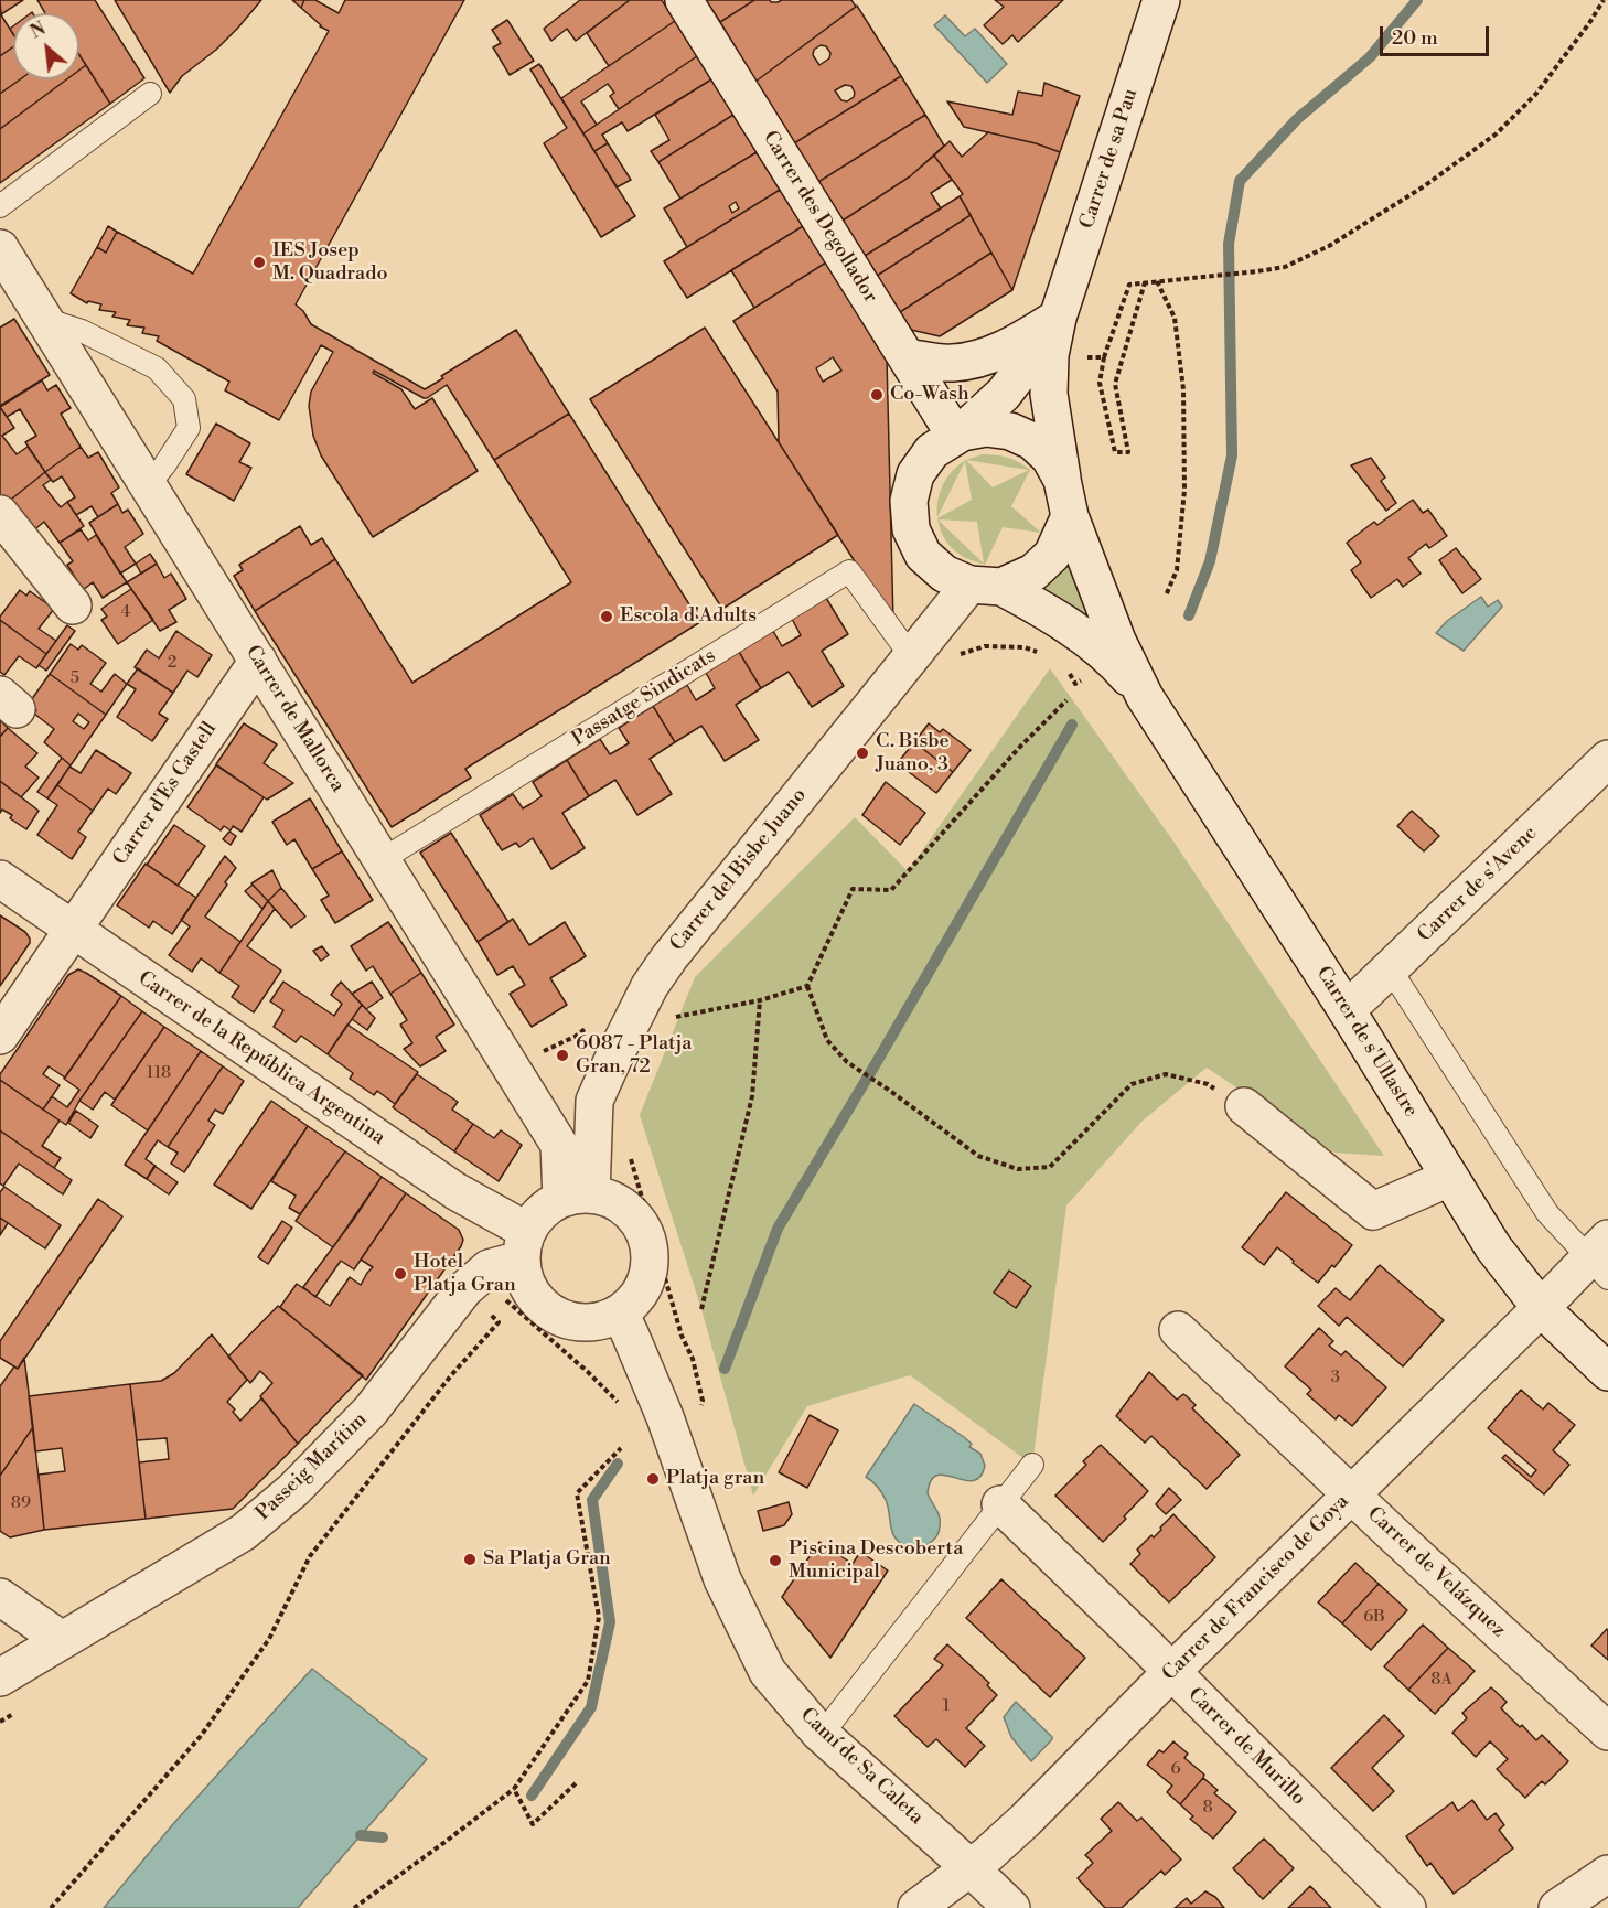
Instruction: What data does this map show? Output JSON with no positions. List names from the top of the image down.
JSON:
{
  "streets": {
    "street": [
      "Carrer de sa Pau",
      "Carrer des Degollador",
      "Carrer de Mallorca",
      "Carrer d'Es Castell",
      "Carrer del Bisbe Juano",
      "Carrer de s'Avenc",
      "Carrer de s'Ullastre",
      "Carrer de la República Argentina",
      "Passeig Marítim",
      "Carrer de Velázquez",
      "Carrer de Francisco de Goya",
      "Carrer de Murillo",
      "Camí de Sa Caleta"
    ],
    "lane": ["Passatge Sindicats"]
  },
  "crossings": [
    ["Carrer de sa Pau", "Carrer des Degollador"],
    ["Carrer de sa Pau", "Carrer del Bisbe Juano"],
    ["Carrer de sa Pau", "Carrer de s'Ullastre"],
    ["Carrer des Degollador", "Carrer del Bisbe Juano"],
    ["Carrer des Degollador", "Carrer de s'Ullastre"],
    ["Passatge Sindicats", "Carrer de Mallorca"],
    ["Passatge Sindicats", "Carrer del Bisbe Juano"],
    ["Carrer de Mallorca", "Carrer d'Es Castell"],
    ["Carrer de Mallorca", "Carrer del Bisbe Juano"],
    ["Carrer de Mallorca", "Carrer de la República Argentina"],
    ["Carrer de Mallorca", "Passeig Marítim"],
    ["Carrer de Mallorca", "Camí de Sa Caleta"],
    ["Carrer d'Es Castell", "Carrer de la República Argentina"],
    ["Carrer del Bisbe Juano", "Carrer de s'Ullastre"],
    ["Carrer del Bisbe Juano", "Carrer de la República Argentina"],
    ["Carrer del Bisbe Juano", "Passeig Marítim"],
    ["Carrer del Bisbe Juano", "Camí de Sa Caleta"],
    ["Carrer de s'Avenc", "Carrer de s'Ullastre"],
    ["Carrer de s'Ullastre", "Carrer de Francisco de Goya"],
    ["Carrer de la República Argentina", "Passeig Marítim"],
    ["Carrer de la República Argentina", "Camí de Sa Caleta"],
    ["Passeig Marítim", "Camí de Sa Caleta"],
    ["Carrer de Velázquez", "Carrer de Francisco de Goya"],
    ["Carrer de Francisco de Goya", "Carrer de Murillo"],
    ["Carrer de Francisco de Goya", "Camí de Sa Caleta"]
  ],
  "places": [
    "IES Josep M. Quadrado",
    "Co-Wash",
    "Escola d'Adults",
    "C. Bisbe Juano, 3",
    "6087 - Platja Gran, 72",
    "Hotel Platja Gran",
    "Platja gran",
    "Sa Platja Gran",
    "Piscina Descoberta Municipal"
  ],
  "house_numbers": [
    "4",
    "2",
    "5",
    "118",
    "3",
    "89",
    "6B",
    "8A",
    "1",
    "6",
    "8"
  ],
  "scale_bar": "20 m",
  "north": "top left"
}
